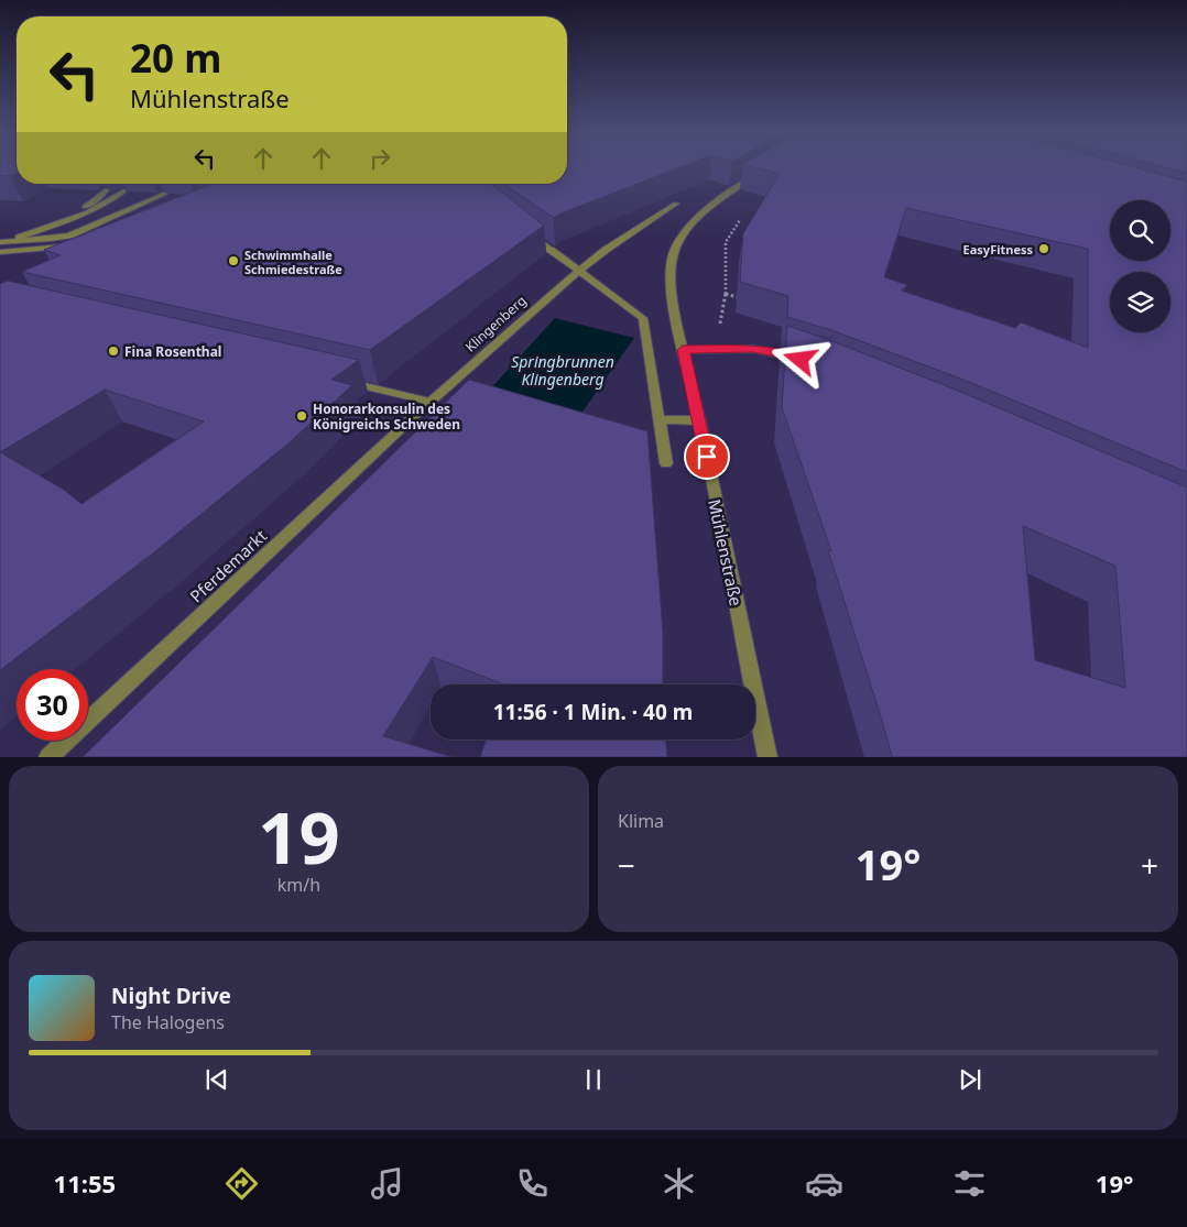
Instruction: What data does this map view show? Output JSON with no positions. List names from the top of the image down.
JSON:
{
  "streets": {
    "street": ["Klingenberg", "Mühlenstraße", "Pferdemarkt"]
  },
  "crossings": [
    ["Klingenberg", "Pferdemarkt"]
  ],
  "water": ["Springbrunnen Klingenberg"],
  "places": [
    "EasyFitness",
    "Schwimmhalle Schmiedestraße",
    "Fina Rosenthal",
    "Honorarkonsulin des Königreichs Schweden"
  ],
  "page": {
    "turn": ["20 m", "Mühlenstraße"],
    "limit": "30",
    "trip": "11:56 · 1 Min. · 40 m",
    "tile": [
      ["19", "km/h"],
      "Klima"
    ],
    "heat": ["−", "19°", "+"],
    "song": ["Night Drive", "The Halogens"],
    "tabs": ["11:55", "19°"]
  }
}
